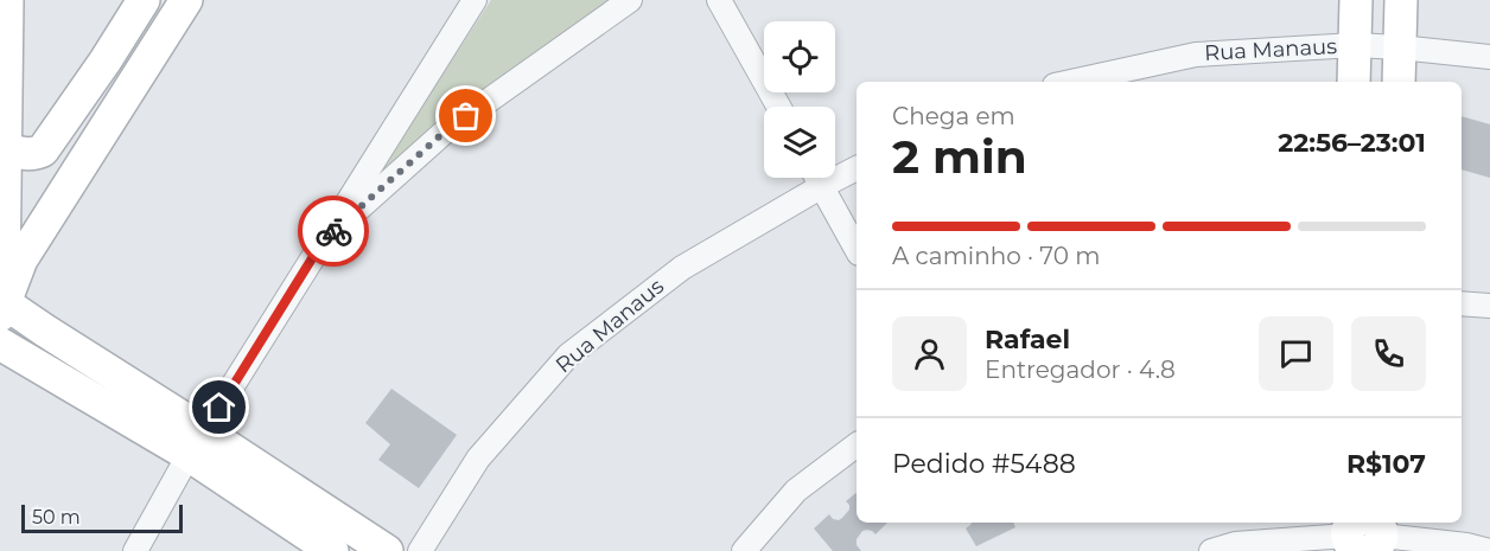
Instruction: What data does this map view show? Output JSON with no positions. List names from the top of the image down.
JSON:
{
  "streets": {
    "street": ["Rua Manaus"]
  },
  "scale_bar": "50 m",
  "page": {
    "heading": ["2 min", "Chega em", "22:56–23:01"],
    "panel": [
      "Rafael",
      "Entregador · 4.8",
      "Pedido #5488",
      "R$107"
    ],
    "bar": "A caminho · 70 m",
    "scale": "50 m"
  }
}
